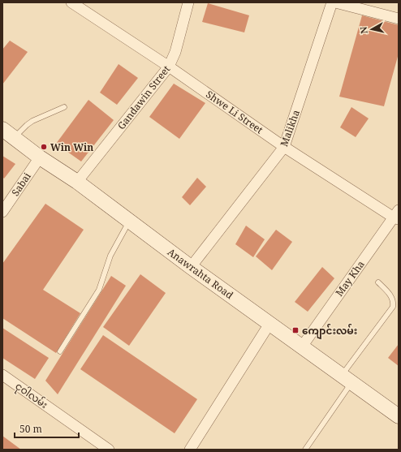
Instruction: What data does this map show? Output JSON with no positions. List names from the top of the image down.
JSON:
{
  "streets": {
    "main road": ["Anawrahta Road"],
    "street": [
      "Gandawin Street",
      "Shwe Li Street",
      "Malikha",
      "Sabai",
      "May Kha",
      "ငုဝါလမ်း"
    ]
  },
  "crossings": [
    ["Gandawin Street", "Shwe Li Street"],
    ["Gandawin Street", "Anawrahta Road"],
    ["Shwe Li Street", "Malikha"],
    ["Shwe Li Street", "May Kha"],
    ["Malikha", "Anawrahta Road"],
    ["Sabai", "Anawrahta Road"],
    ["Anawrahta Road", "May Kha"]
  ],
  "places": {
    "other": ["Win Win"],
    "transit": ["ကျောင်းလမ်း"]
  },
  "scale_bar": "50 m",
  "north": "left"
}
